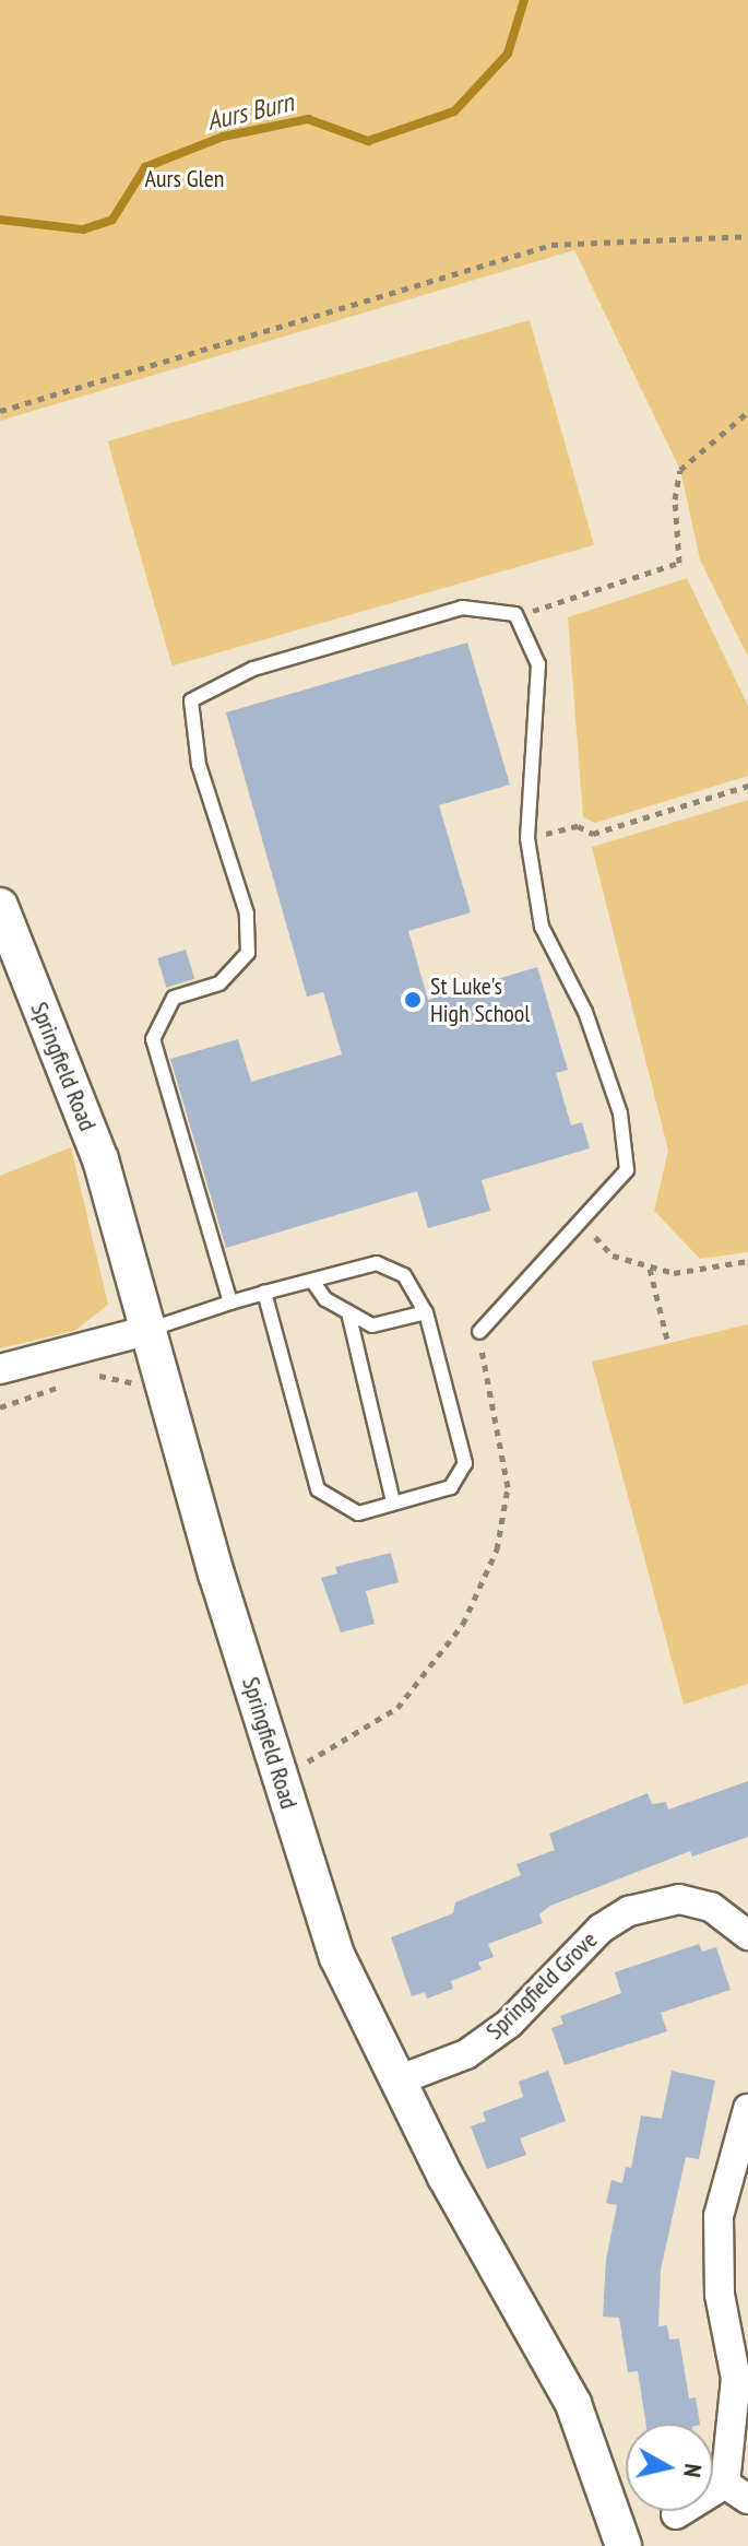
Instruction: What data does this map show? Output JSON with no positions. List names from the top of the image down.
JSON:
{
  "streets": {
    "street": ["Springfield Road", "Springfield Grove"]
  },
  "crossings": [
    ["Springfield Road", "Springfield Grove"]
  ],
  "water": ["Aurs Burn"],
  "parks": ["Aurs Glen"],
  "places": ["St Luke's High School"],
  "north": "right"
}
